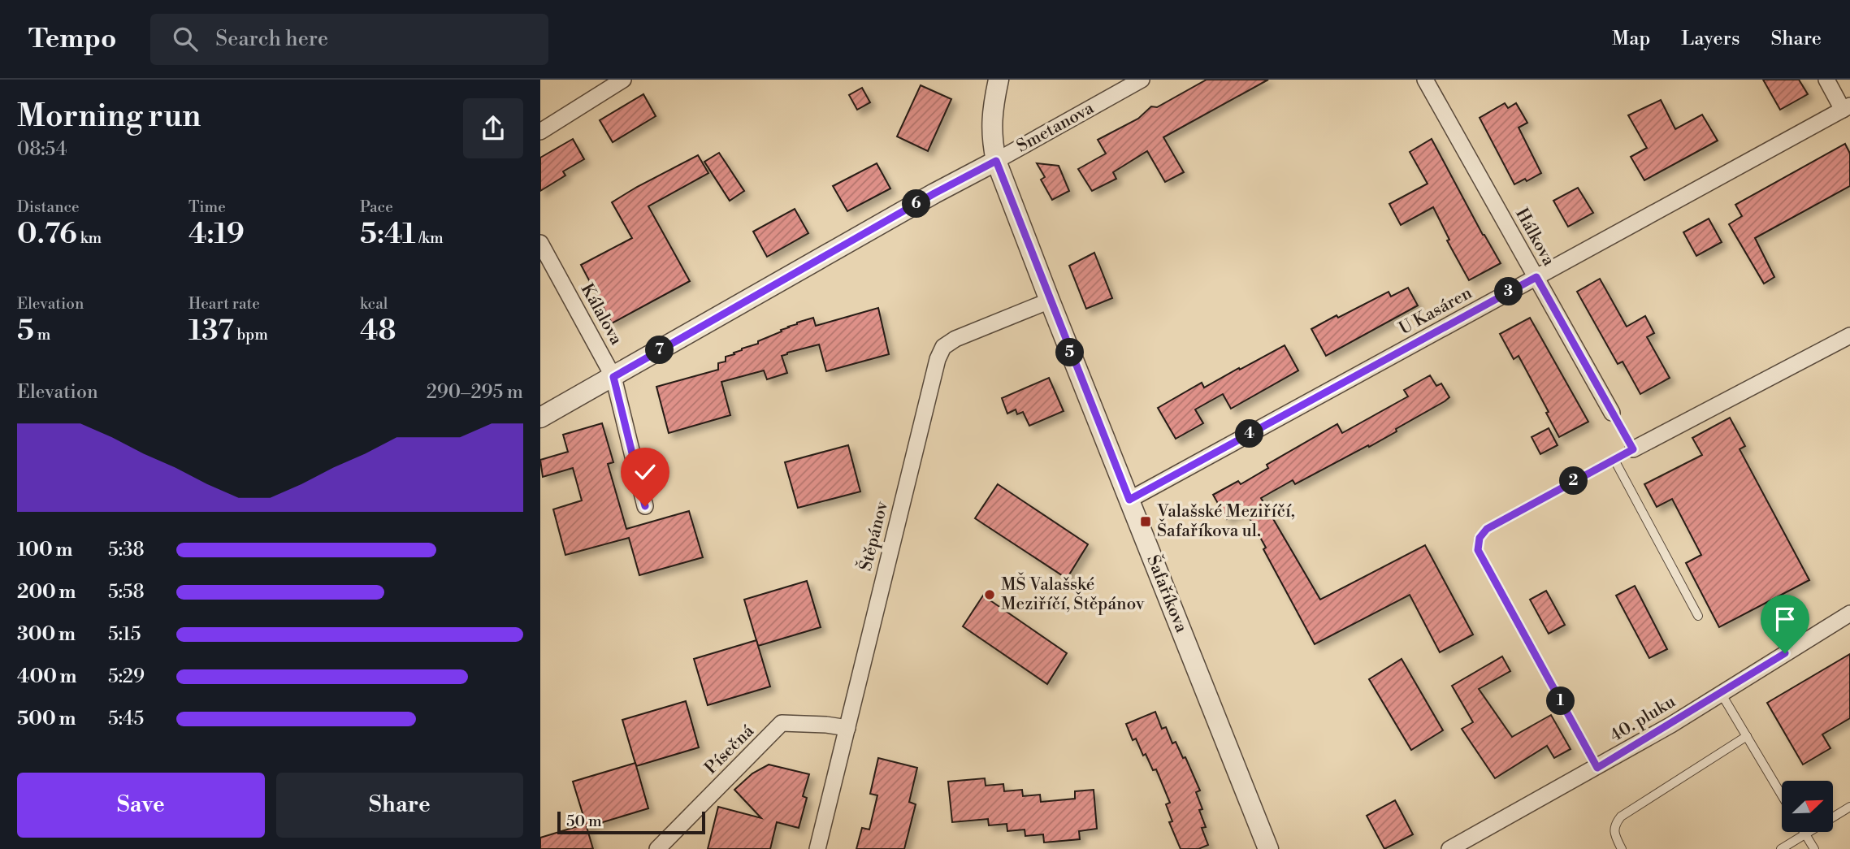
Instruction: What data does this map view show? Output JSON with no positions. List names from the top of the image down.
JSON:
{
  "streets": {
    "street": [
      "Smetanova",
      "Hálkova",
      "U Kasáren",
      "Kálalova",
      "Štěpánov",
      "Šafaříkova",
      "40. pluku",
      "Písečná"
    ]
  },
  "crossings": [
    ["Smetanova", "Kálalova"],
    ["Smetanova", "Šafaříkova"],
    ["Hálkova", "U Kasáren"],
    ["U Kasáren", "Šafaříkova"],
    ["Štěpánov", "Šafaříkova"],
    ["Štěpánov", "Písečná"]
  ],
  "places": {
    "transit": ["Valašské Meziříčí, Šafaříkova ul."],
    "other": ["MŠ Valašské Meziříčí, Štěpánov"]
  },
  "scale_bar": "50 m",
  "north": "top right",
  "page": {
    "header": "Tempo",
    "search": "Search here",
    "nav": ["Map", "Layers", "Share"],
    "heading": ["Morning run", "08:54"],
    "stats": [
      ["Distance", "0.76 km"],
      ["Time", "4:19"],
      ["Pace", "5:41 /km"],
      ["Elevation", "5 m"],
      ["Heart rate", "137 bpm"],
      ["kcal", "48"]
    ],
    "pins": [
      "6",
      "3",
      "7",
      "5",
      "4",
      "2",
      "1"
    ],
    "chart": ["Elevation", "290–295 m"],
    "list": [
      {
        "name": "100 m",
        "note": "5:38"
      },
      {
        "name": "200 m",
        "note": "5:58"
      },
      {
        "name": "300 m",
        "note": "5:15"
      },
      {
        "name": "400 m",
        "note": "5:29"
      },
      {
        "name": "500 m",
        "note": "5:45"
      }
    ],
    "buttons": ["Save", "Share"],
    "scale": "50 m"
  }
}
